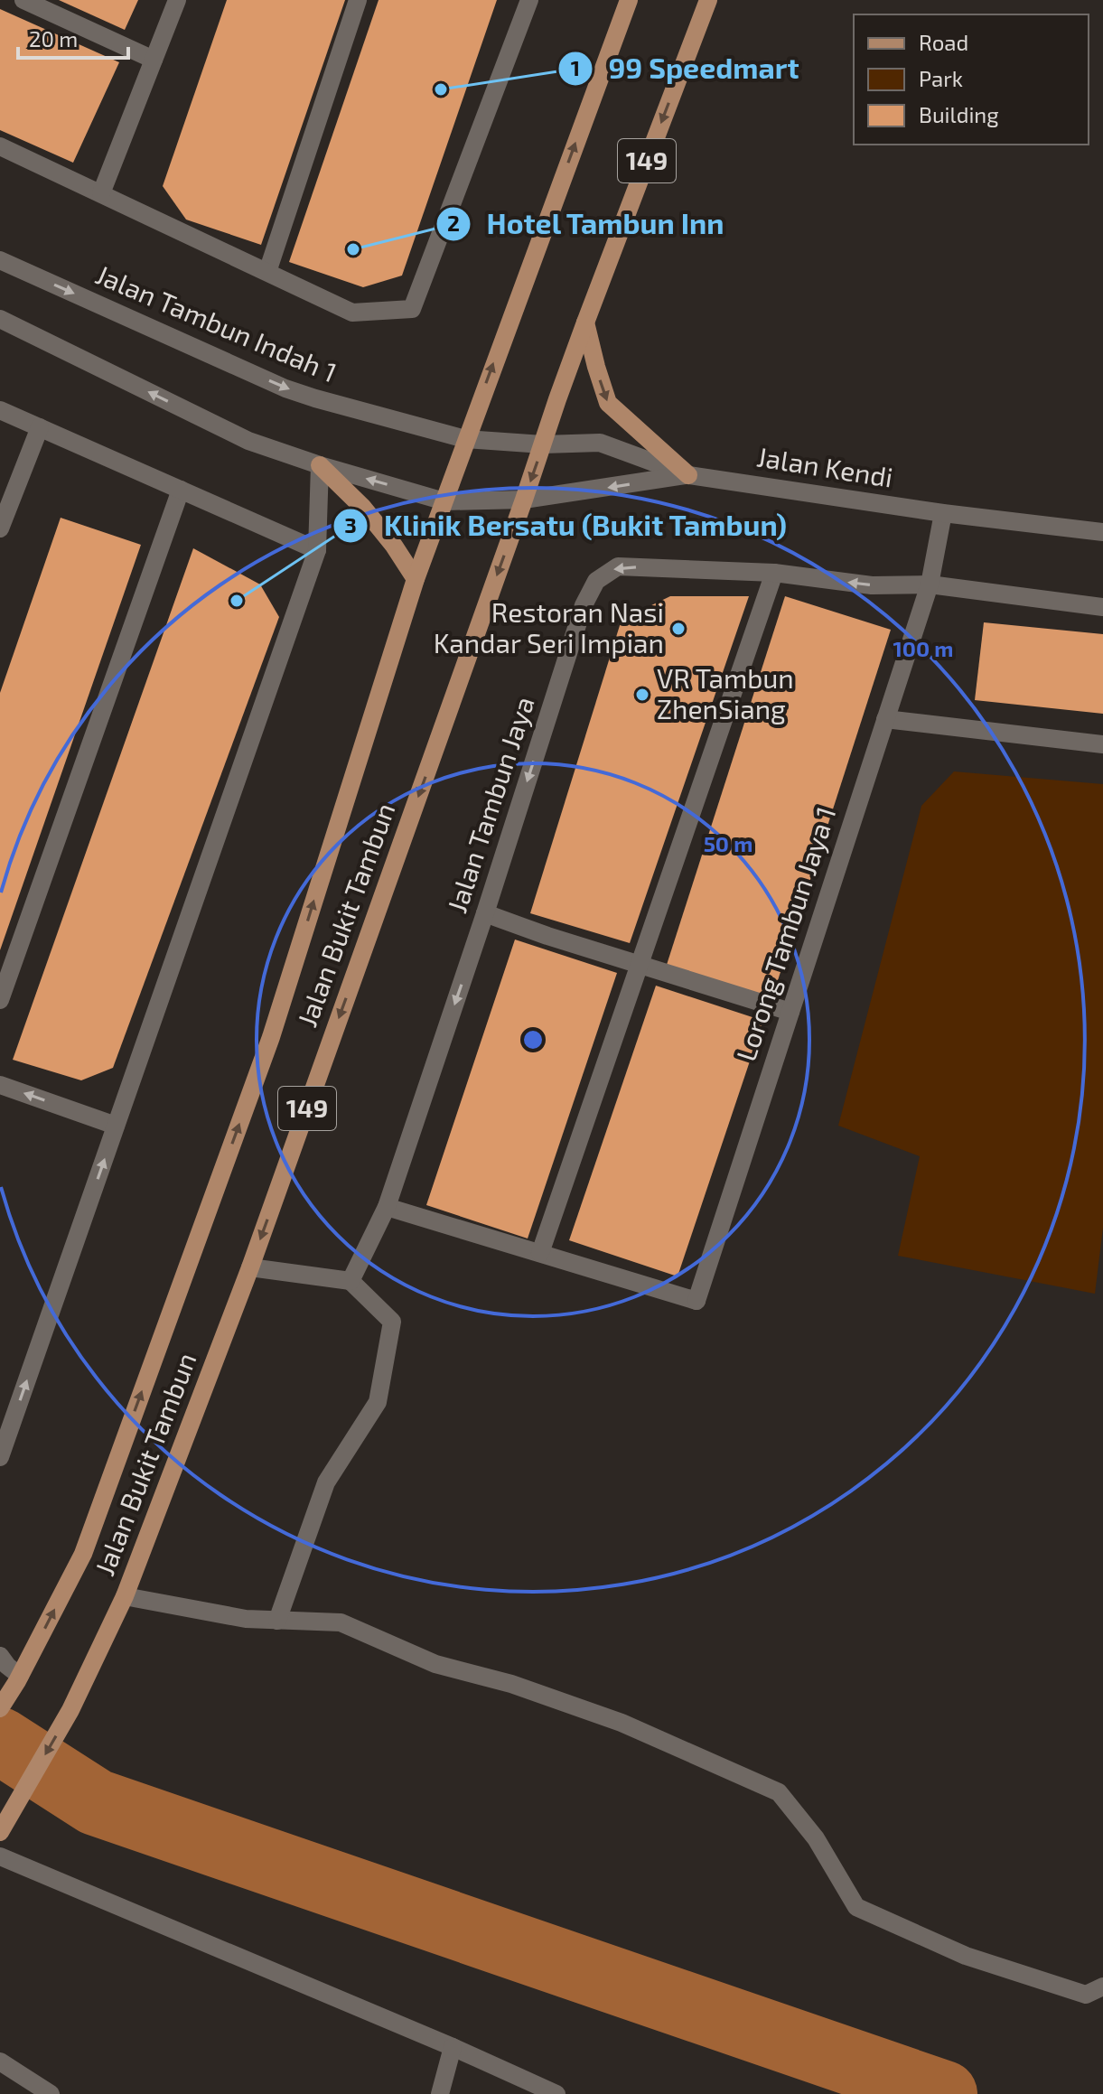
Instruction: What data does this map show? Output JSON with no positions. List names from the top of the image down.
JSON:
{
  "streets": {
    "main road": ["149", "Jalan Bukit Tambun"],
    "street": [
      "Jalan Tambun Indah 1",
      "Jalan Kendi",
      "Jalan Tambun Jaya",
      "Lorong Tambun Jaya 1"
    ]
  },
  "crossings": [
    ["Jalan Tambun Indah 1", "Jalan Kendi"],
    ["Jalan Tambun Indah 1", "Jalan Bukit Tambun"],
    ["Jalan Kendi", "Jalan Bukit Tambun"],
    ["Jalan Tambun Jaya", "Lorong Tambun Jaya 1"]
  ],
  "places": [
    "99 Speedmart",
    "Hotel Tambun Inn",
    "Klinik Bersatu (Bukit Tambun)",
    "Restoran Nasi Kandar Seri Impian",
    "VR Tambun ZhenSiang"
  ],
  "legend": ["Road", "Park", "Building"],
  "scale_bar": "20 m",
  "rings": ["100 m", "50 m"]
}
